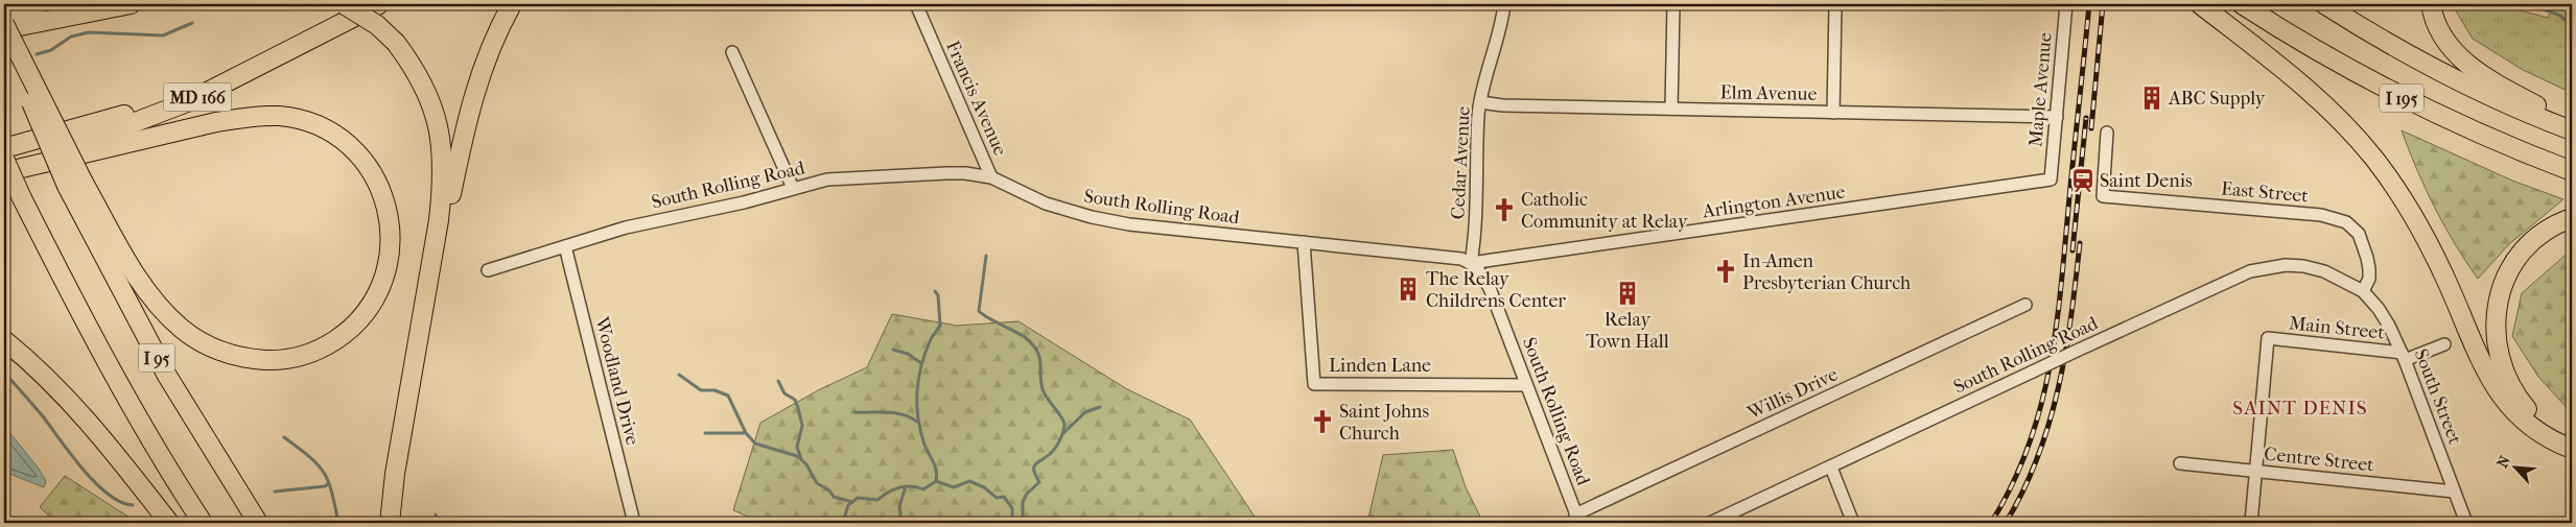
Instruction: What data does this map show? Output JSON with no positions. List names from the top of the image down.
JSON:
{
  "streets": {
    "highway": ["MD 166", "I 195", "I 95"],
    "street": [
      "Maple Avenue",
      "Elm Avenue",
      "Francis Avenue",
      "Cedar Avenue",
      "South Rolling Road",
      "East Street",
      "Arlington Avenue",
      "Main Street",
      "Linden Lane",
      "Woodland Drive",
      "Willis Drive",
      "South Street",
      "Centre Street"
    ]
  },
  "crossings": [
    ["Maple Avenue", "Elm Avenue"],
    ["Maple Avenue", "Arlington Avenue"],
    ["Elm Avenue", "Cedar Avenue"],
    ["Francis Avenue", "South Rolling Road"],
    ["Cedar Avenue", "South Rolling Road"],
    ["Cedar Avenue", "Arlington Avenue"],
    ["South Rolling Road", "East Street"],
    ["South Rolling Road", "Arlington Avenue"],
    ["South Rolling Road", "Linden Lane"],
    ["South Rolling Road", "Woodland Drive"],
    ["South Rolling Road", "Willis Drive"],
    ["South Rolling Road", "South Street"],
    ["East Street", "South Street"],
    ["Main Street", "South Street"],
    ["Main Street", "Centre Street"],
    ["South Street", "Centre Street"]
  ],
  "districts": ["SAINT DENIS"],
  "places": {
    "building": ["ABC Supply", "The Relay Childrens Center", "Relay Town Hall"],
    "station": ["Saint Denis"],
    "church": ["Catholic Community at Relay", "In-Amen Presbyterian Church", "Saint Johns Church"]
  },
  "north": "top left"
}
